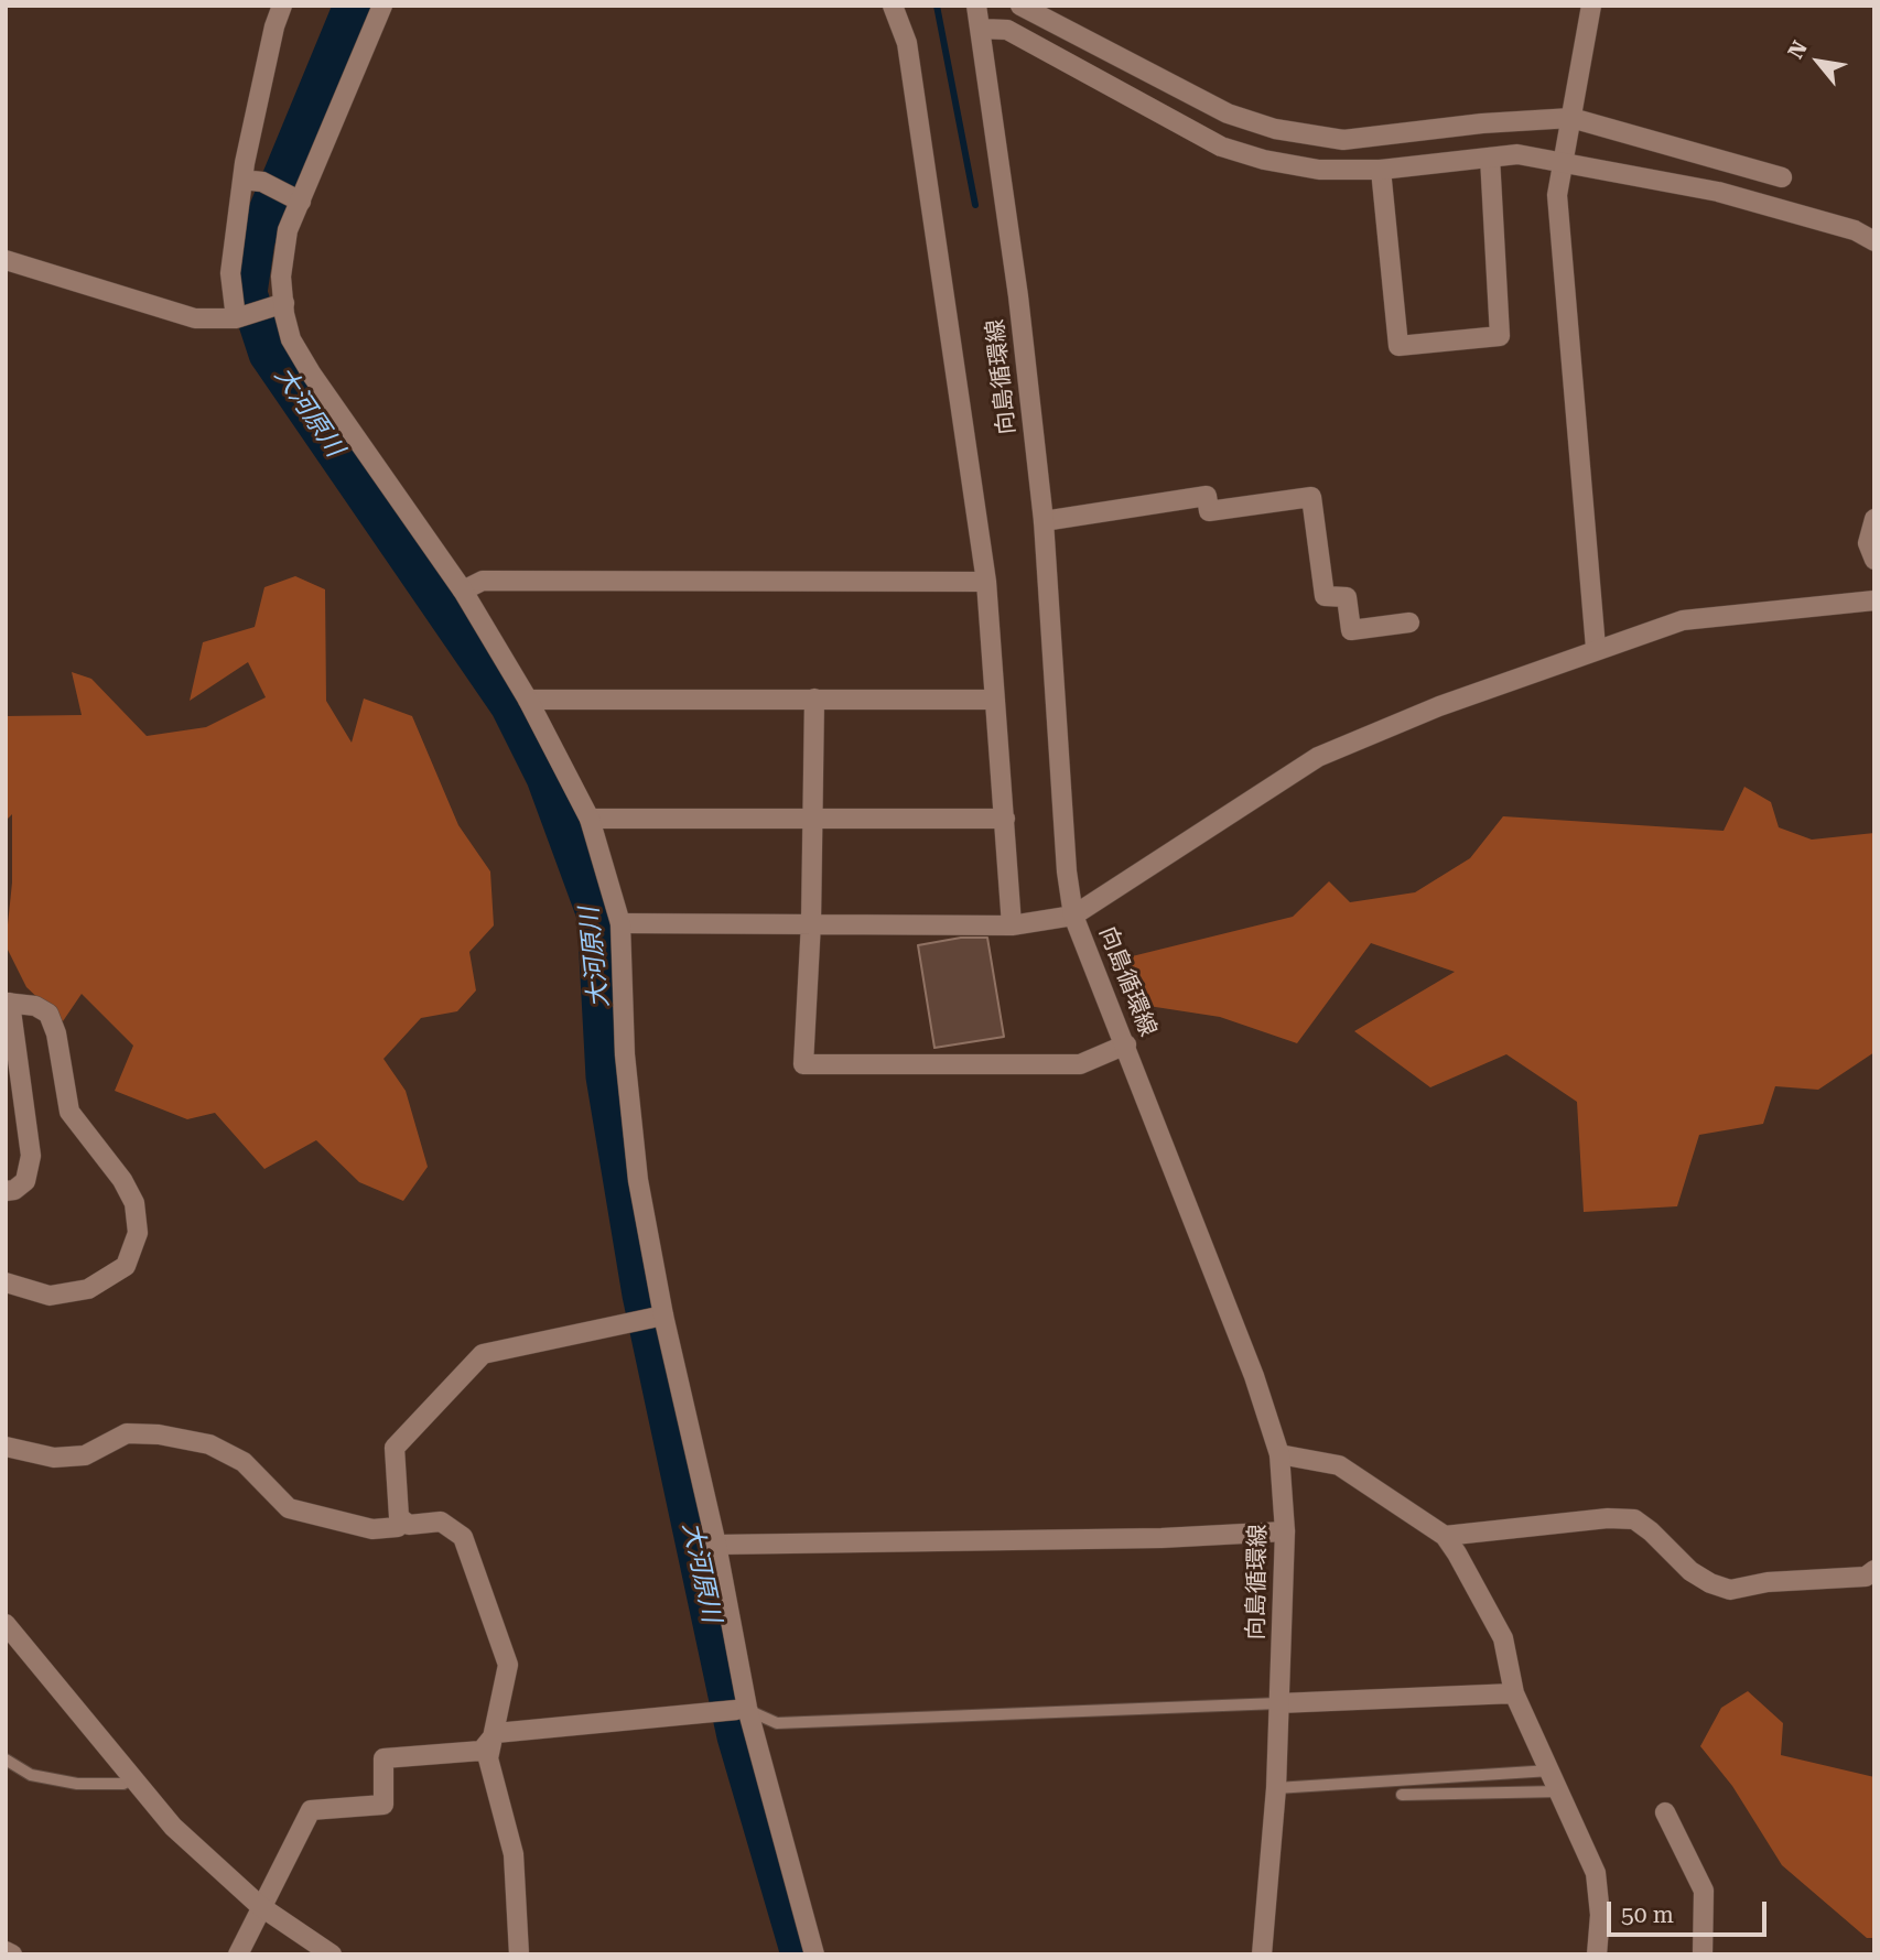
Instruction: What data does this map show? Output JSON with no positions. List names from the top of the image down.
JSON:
{
  "streets": {
    "street": ["向島循環線"]
  },
  "water": ["大河原川"],
  "scale_bar": "50 m",
  "north": "top left"
}
